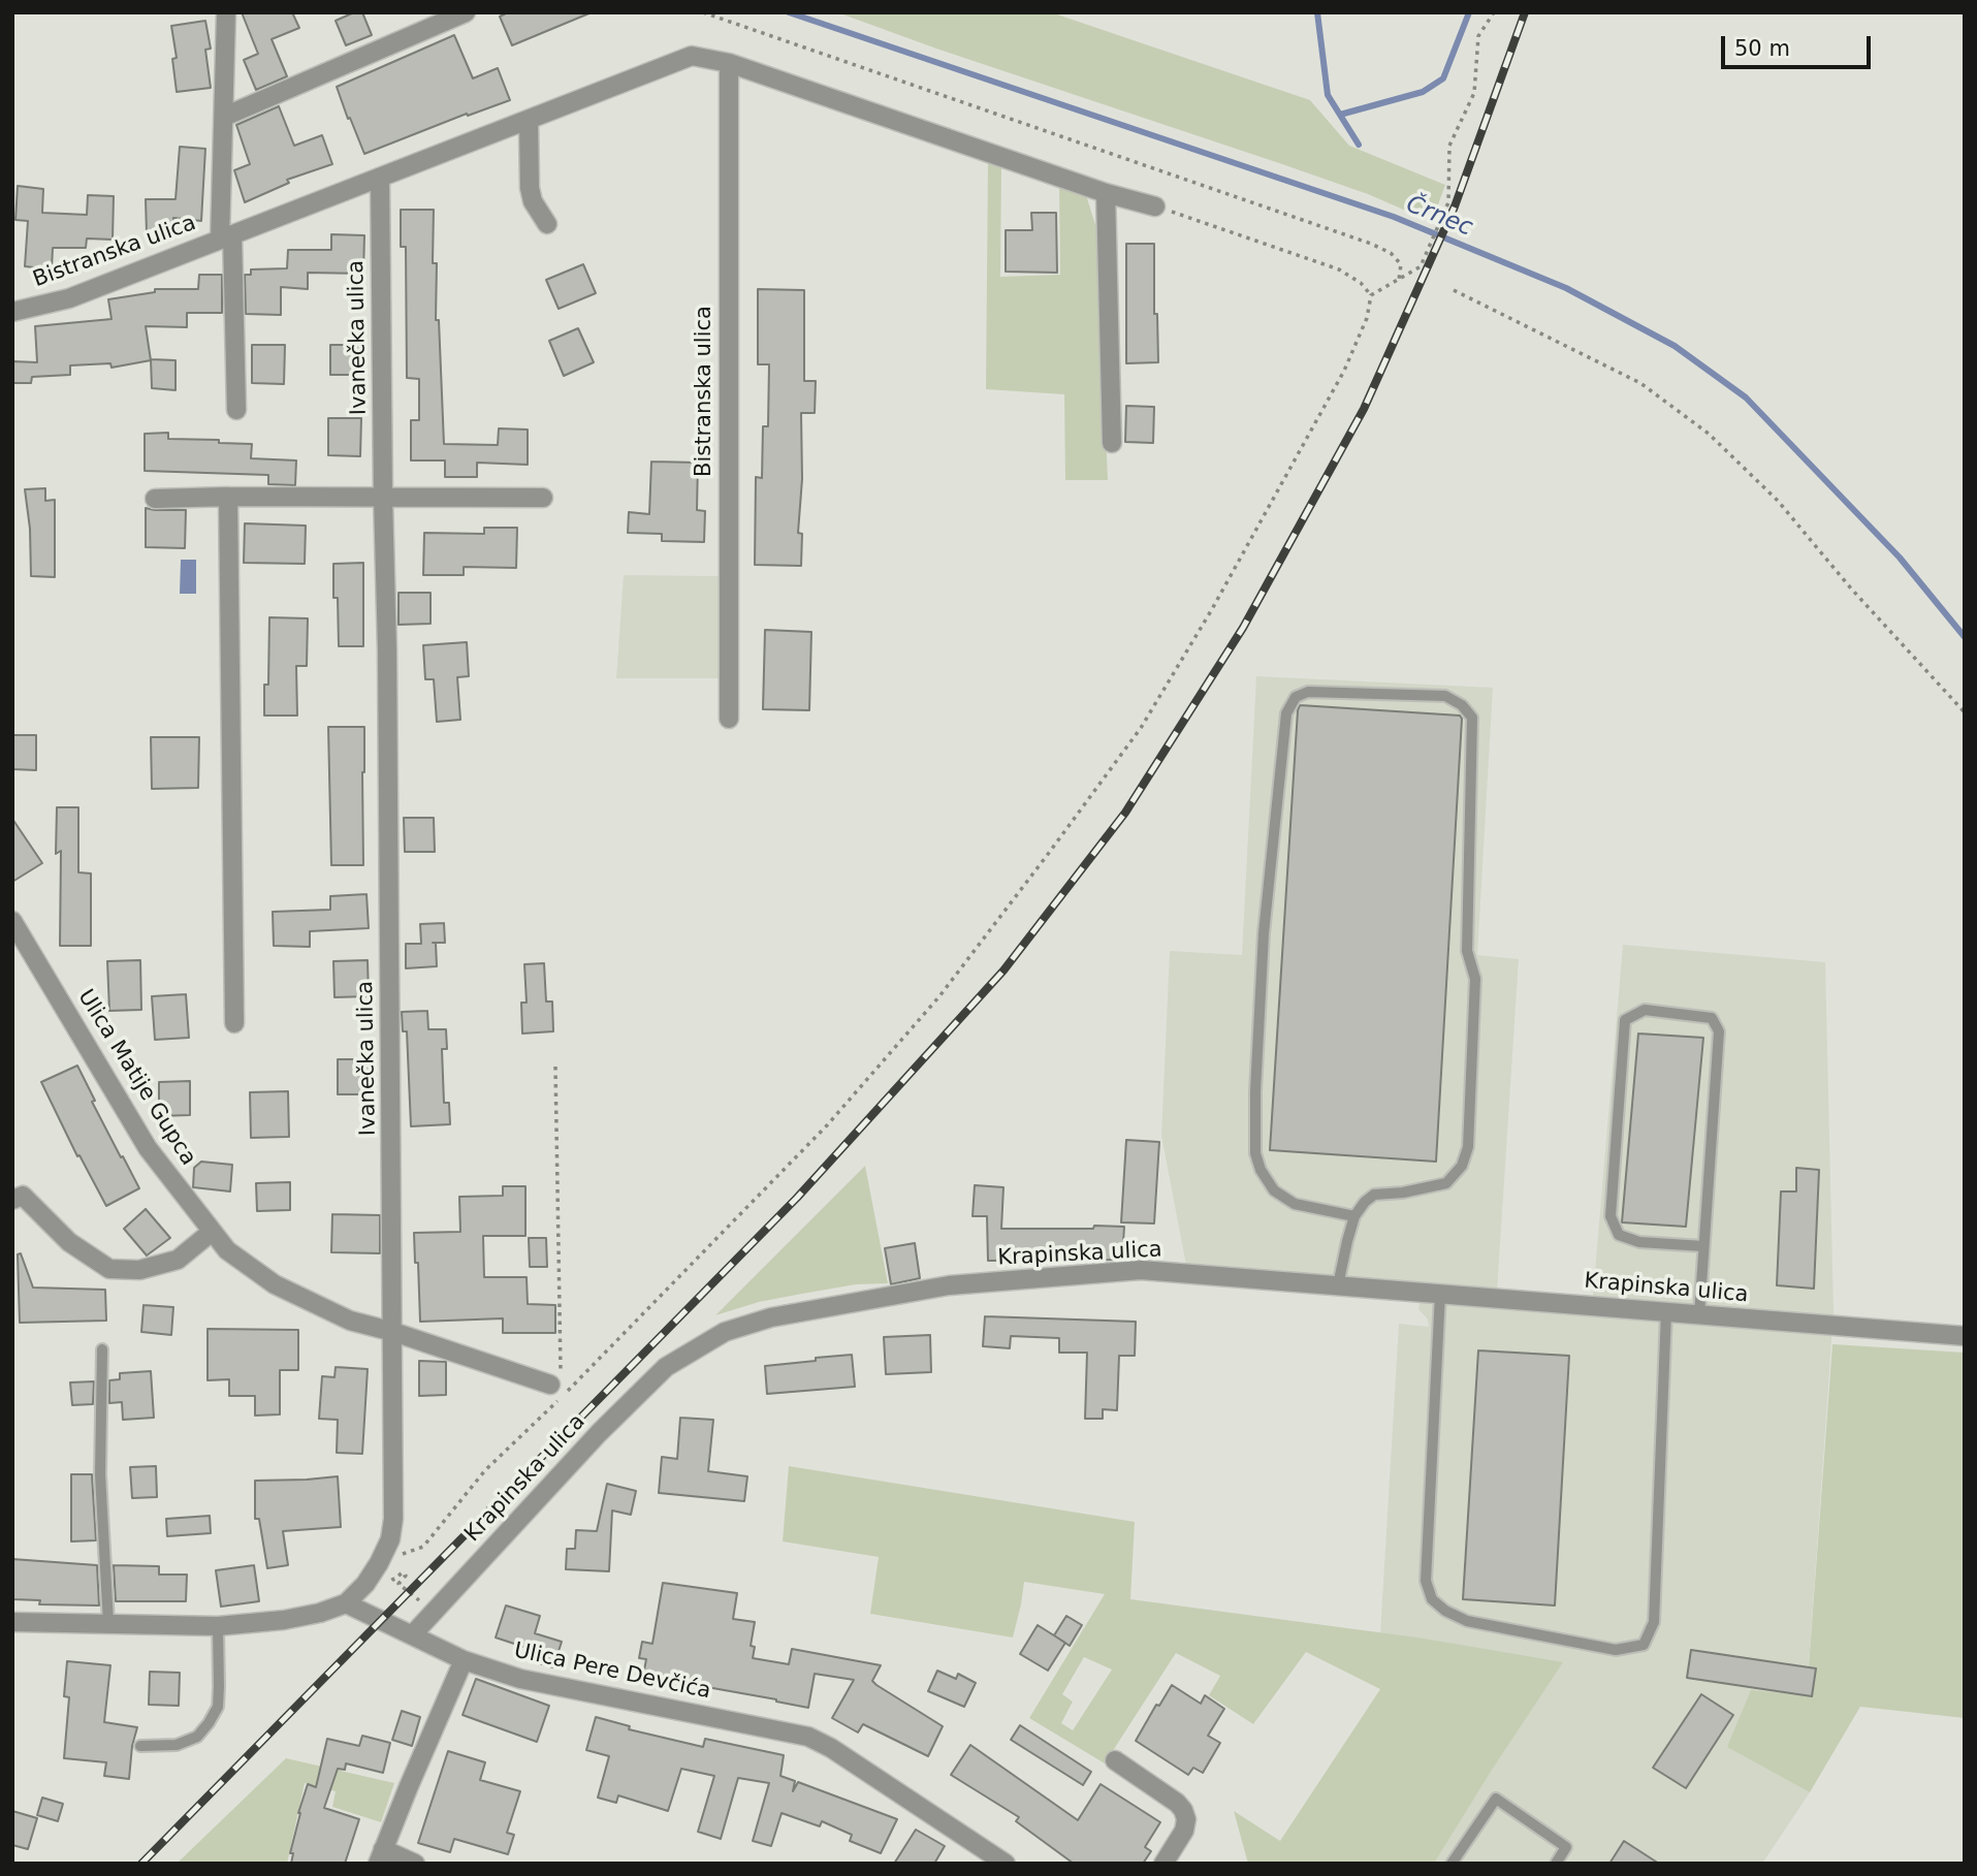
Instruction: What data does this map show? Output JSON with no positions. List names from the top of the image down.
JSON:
{
  "streets": {
    "street": [
      "Bistranska ulica",
      "Ivanečka ulica",
      "Ulica Matije Gupca",
      "Krapinska ulica",
      "Ulica Pere Devčića"
    ]
  },
  "crossings": [
    ["Bistranska ulica", "Ivanečka ulica"],
    ["Ivanečka ulica", "Ulica Matije Gupca"],
    ["Ivanečka ulica", "Ulica Pere Devčića"],
    ["Krapinska ulica", "Ulica Pere Devčića"]
  ],
  "water": ["Črnec"],
  "scale_bar": "50 m"
}
